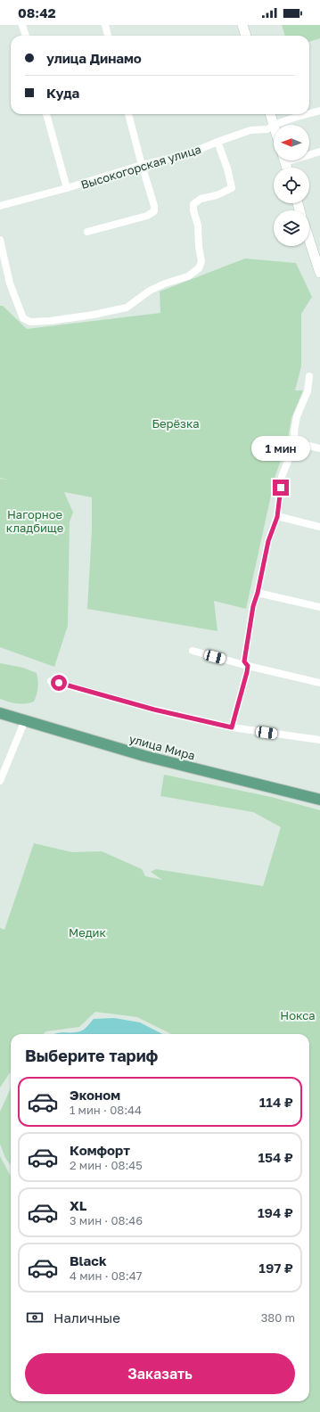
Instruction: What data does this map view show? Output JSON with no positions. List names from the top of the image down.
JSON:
{
  "streets": {
    "main road": ["улица Мира"],
    "street": ["Высокогорская улица"]
  },
  "parks": [
    "Берёзка",
    "Нагорное кладбище",
    "Медик",
    "Нокса"
  ],
  "north": "left",
  "page": {
    "status": "08:42",
    "banner": ["улица Динамо", "Куда"],
    "bubble": "1 мин",
    "heading": "Выберите тариф",
    "list": [
      {
        "name": "Эконом",
        "note": "1 мин · 08:44",
        "value": "114 ₽"
      },
      {
        "name": "Комфорт",
        "note": "2 мин · 08:45",
        "value": "154 ₽"
      },
      {
        "name": "XL",
        "note": "3 мин · 08:46",
        "value": "194 ₽"
      },
      {
        "name": "Black",
        "note": "4 мин · 08:47",
        "value": "197 ₽"
      }
    ],
    "pay": ["Наличные", "380 m"],
    "buttons": "Заказать"
  }
}
